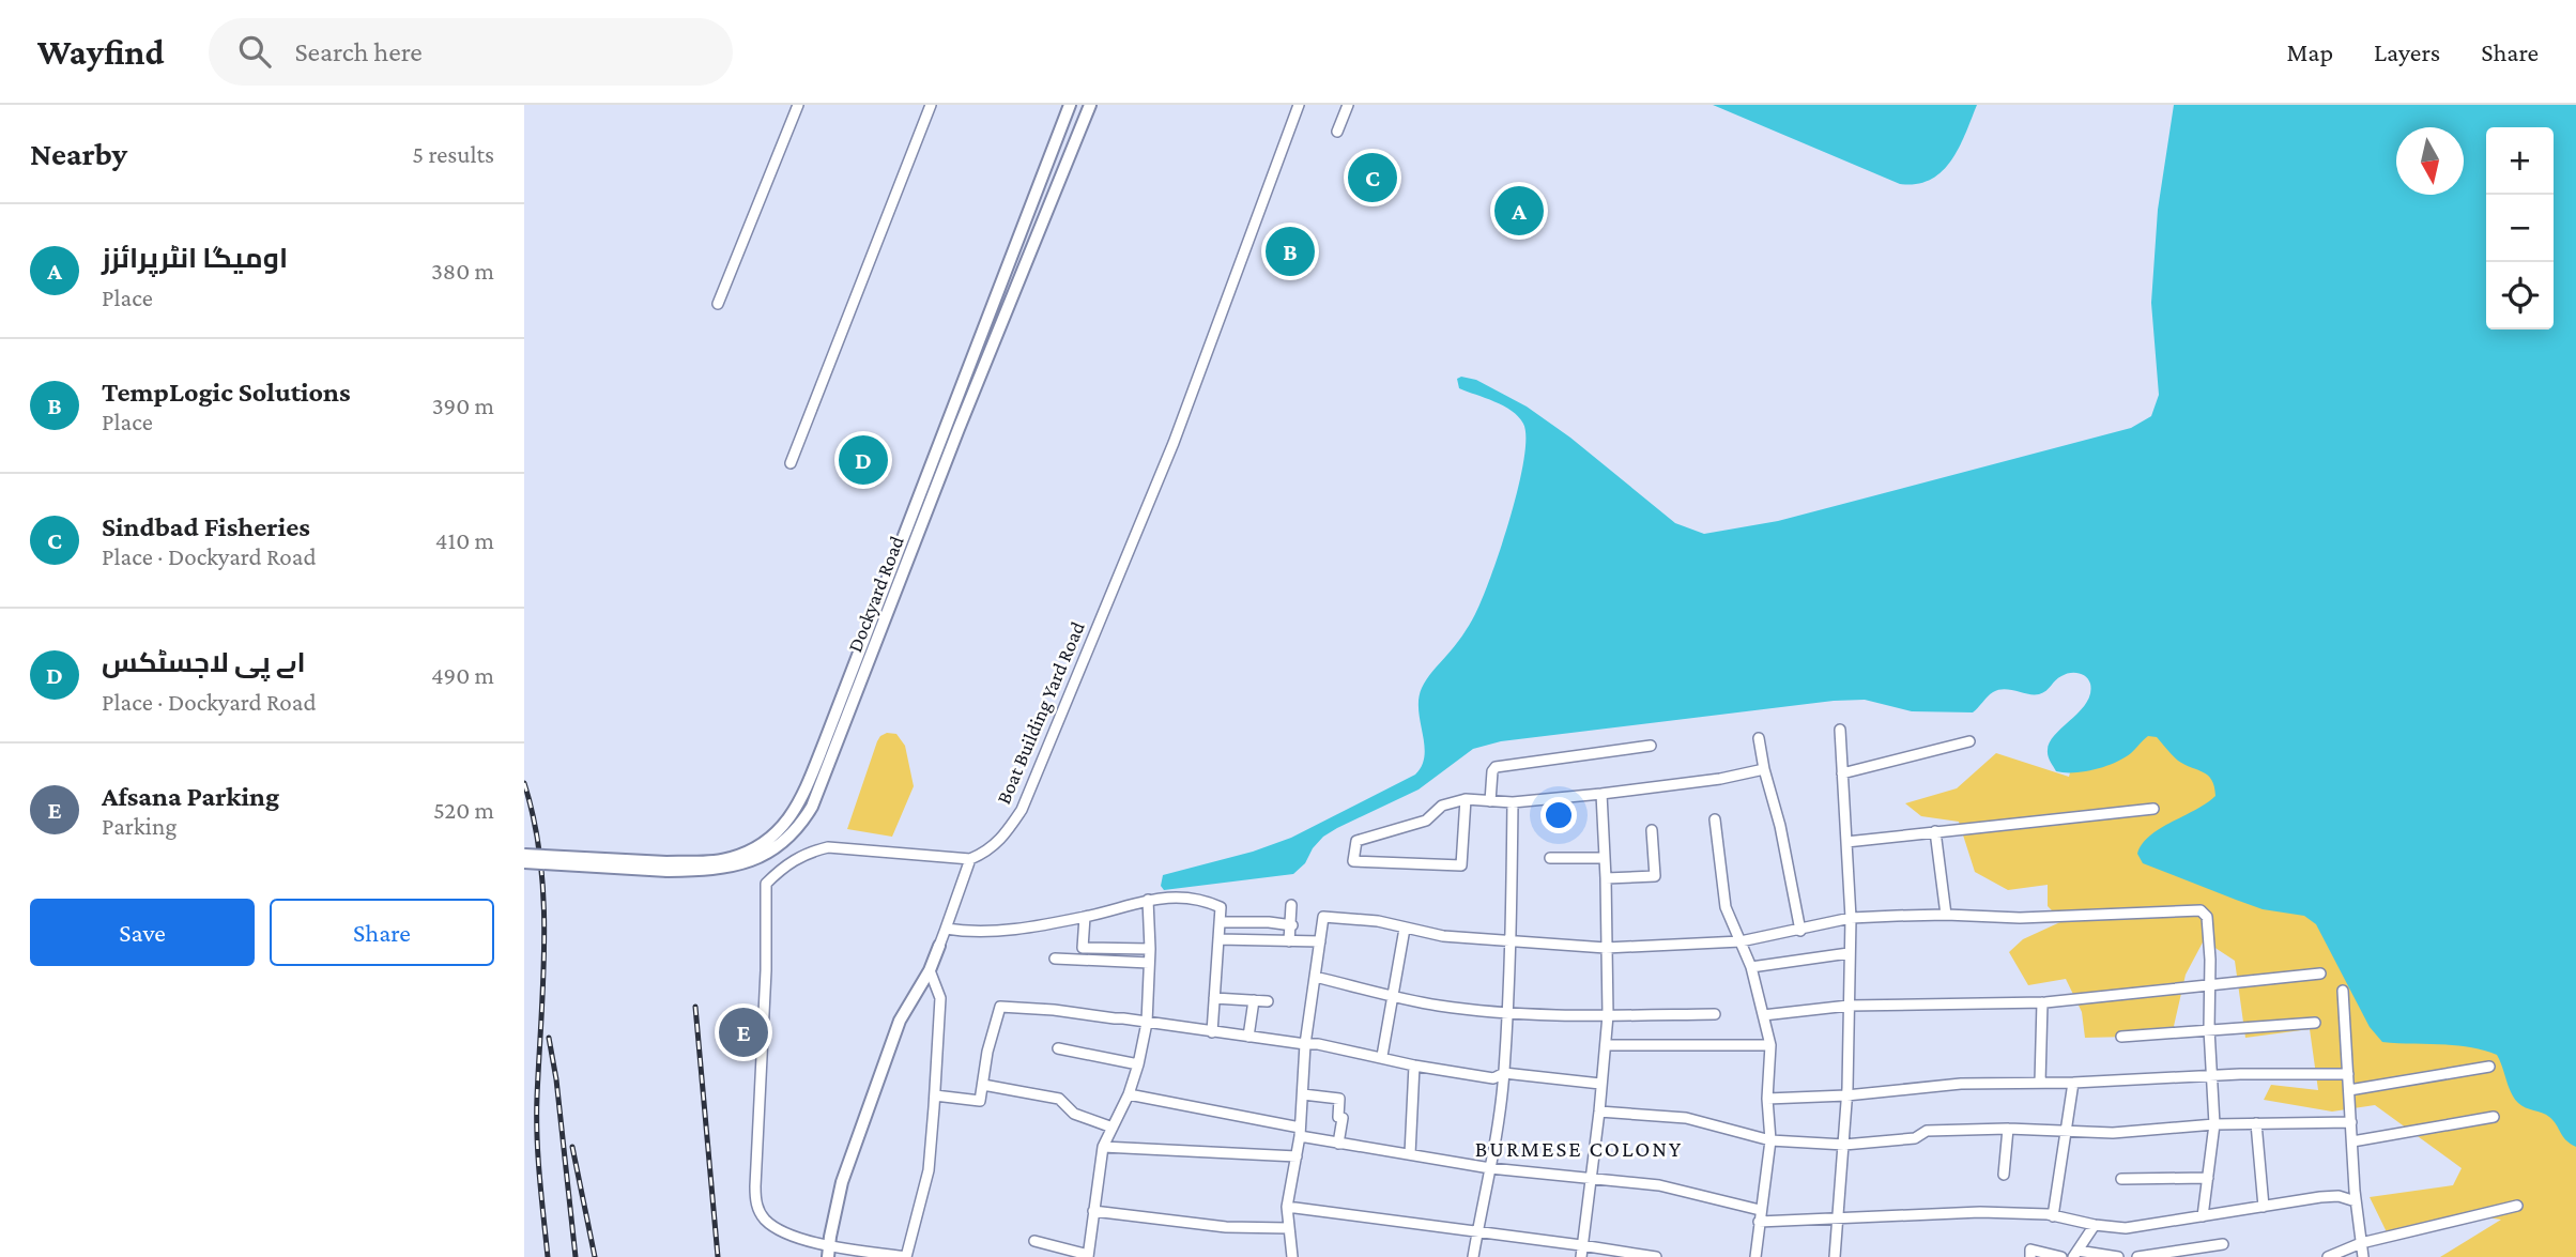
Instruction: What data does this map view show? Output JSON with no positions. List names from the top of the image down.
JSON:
{
  "streets": {
    "street": ["Dockyard Road", "Boat Building Yard Road"]
  },
  "districts": ["BURMESE COLONY"],
  "north": "bottom",
  "page": {
    "header": "Wayfind",
    "search": "Search here",
    "nav": ["Map", "Layers", "Share"],
    "heading": ["Nearby", "5 results"],
    "map_buttons": ["+", "−"],
    "pins": [
      "C",
      "A",
      "B",
      "D",
      "E"
    ],
    "list": [
      {
        "mark": "A",
        "name": "اومیگا انٹرپرائزز",
        "note": "Place",
        "value": "380 m"
      },
      {
        "mark": "B",
        "name": "TempLogic Solutions",
        "note": "Place",
        "value": "390 m"
      },
      {
        "mark": "C",
        "name": "Sindbad Fisheries",
        "note": "Place · Dockyard Road",
        "value": "410 m"
      },
      {
        "mark": "D",
        "name": "اے پی لاجسٹکس",
        "note": "Place · Dockyard Road",
        "value": "490 m"
      },
      {
        "mark": "E",
        "name": "Afsana Parking",
        "note": "Parking",
        "value": "520 m"
      }
    ],
    "buttons": ["Save", "Share"]
  }
}
